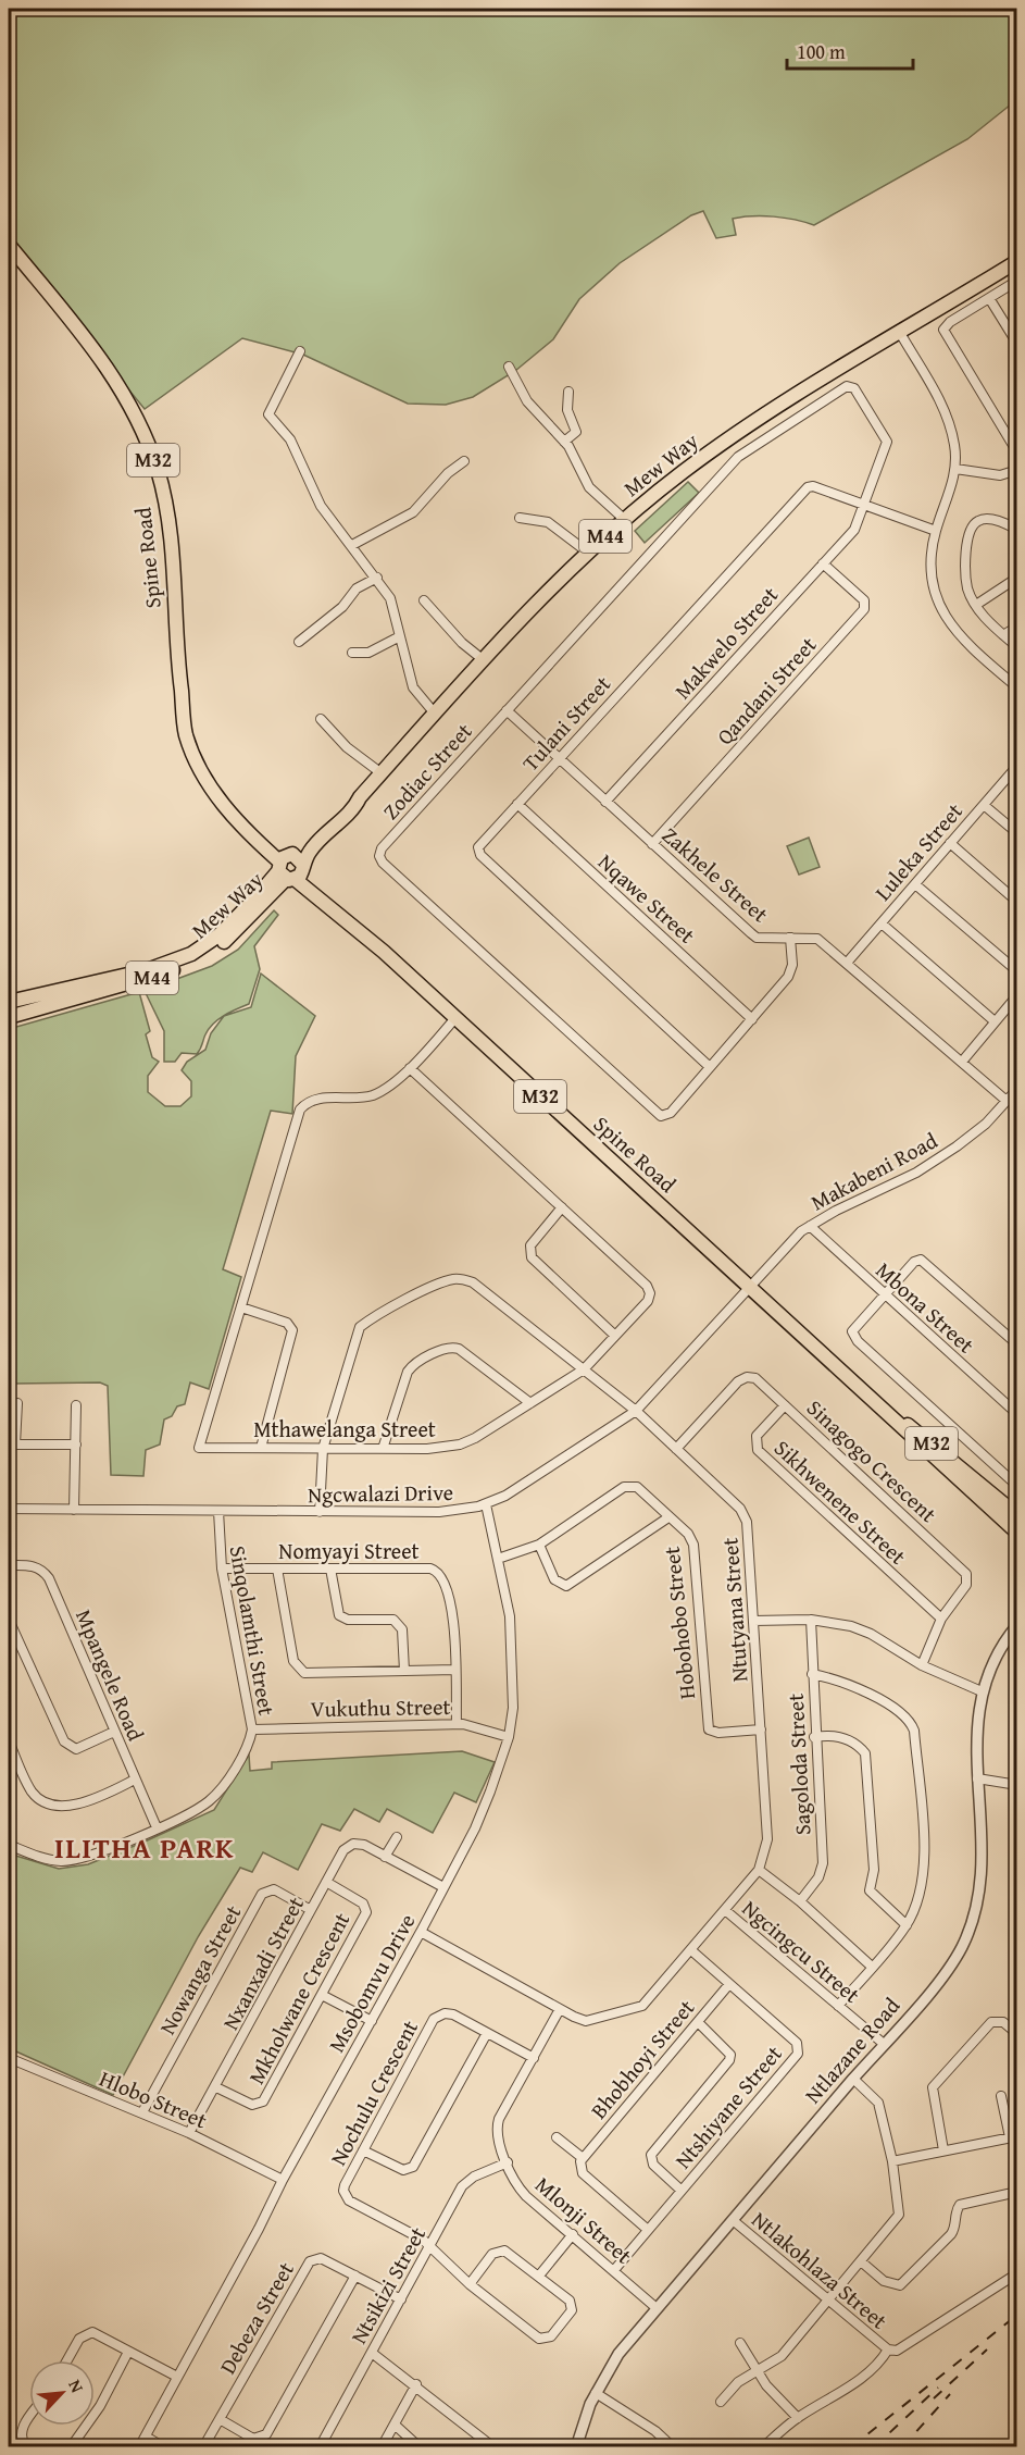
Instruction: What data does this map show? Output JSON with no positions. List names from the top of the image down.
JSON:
{
  "streets": {
    "main road": [
      "M32",
      "Mew Way",
      "M44",
      "Spine Road"
    ],
    "street": [
      "Makwelo Street",
      "Qandani Street",
      "Tulani Street",
      "Zodiac Street",
      "Luleka Street",
      "Zakhele Street",
      "Nqawe Street",
      "Makabeni Road",
      "Mbona Street",
      "Mthawelanga Street",
      "Sinagogo Crescent",
      "Ngcwalazi Drive",
      "Sikhwenene Street",
      "Nomyayi Street",
      "Ntutyana Street",
      "Hobohobo Street",
      "Sinqolamthi Street",
      "Mpangele Road",
      "Vukuthu Street",
      "Sagoloda Street",
      "Ngcingcu Street",
      "Nxanxadi Street",
      "Nowanga Street",
      "Msobomvu Drive",
      "Mkholwane Crescent",
      "Ntlazane Road",
      "Bhobhoyi Street",
      "Nochulu Crescent",
      "Hlobo Street",
      "Ntshiyane Street",
      "Mlonji Street",
      "Ntlakohlaza Street",
      "Ntsikizi Street",
      "Debeza Street"
    ]
  },
  "crossings": [
    ["Mew Way", "Spine Road"],
    ["Spine Road", "Makabeni Road"],
    ["Spine Road", "Ngcwalazi Drive"],
    ["Makwelo Street", "Qandani Street"],
    ["Makwelo Street", "Tulani Street"],
    ["Makwelo Street", "Zodiac Street"],
    ["Makwelo Street", "Zakhele Street"],
    ["Qandani Street", "Zakhele Street"],
    ["Tulani Street", "Zodiac Street"],
    ["Tulani Street", "Zakhele Street"],
    ["Tulani Street", "Nqawe Street"],
    ["Zodiac Street", "Zakhele Street"],
    ["Zodiac Street", "Nqawe Street"],
    ["Luleka Street", "Zakhele Street"],
    ["Zakhele Street", "Makabeni Road"],
    ["Makabeni Road", "Mbona Street"],
    ["Makabeni Road", "Ngcwalazi Drive"],
    ["Mthawelanga Street", "Ntutyana Street"],
    ["Sinagogo Crescent", "Sikhwenene Street"],
    ["Sinagogo Crescent", "Ntutyana Street"],
    ["Ngcwalazi Drive", "Ntutyana Street"],
    ["Ngcwalazi Drive", "Sinqolamthi Street"],
    ["Ngcwalazi Drive", "Msobomvu Drive"],
    ["Nomyayi Street", "Sinqolamthi Street"],
    ["Nomyayi Street", "Vukuthu Street"],
    ["Ntutyana Street", "Hobohobo Street"],
    ["Ntutyana Street", "Ngcingcu Street"],
    ["Ntutyana Street", "Msobomvu Drive"],
    ["Ntutyana Street", "Ntshiyane Street"],
    ["Ntutyana Street", "Mlonji Street"],
    ["Hobohobo Street", "Msobomvu Drive"],
    ["Sinqolamthi Street", "Mpangele Road"],
    ["Sinqolamthi Street", "Vukuthu Street"],
    ["Vukuthu Street", "Msobomvu Drive"],
    ["Ngcingcu Street", "Ntlazane Road"],
    ["Nxanxadi Street", "Nowanga Street"],
    ["Nxanxadi Street", "Msobomvu Drive"],
    ["Nxanxadi Street", "Mkholwane Crescent"],
    ["Nxanxadi Street", "Hlobo Street"],
    ["Nowanga Street", "Hlobo Street"],
    ["Msobomvu Drive", "Hlobo Street"],
    ["Ntlazane Road", "Mlonji Street"],
    ["Ntlazane Road", "Ntlakohlaza Street"],
    ["Bhobhoyi Street", "Ntshiyane Street"],
    ["Nochulu Crescent", "Mlonji Street"],
    ["Nochulu Crescent", "Ntsikizi Street"],
    ["Ntshiyane Street", "Mlonji Street"],
    ["Mlonji Street", "Ntsikizi Street"],
    ["Ntsikizi Street", "Debeza Street"]
  ],
  "districts": ["ILITHA PARK"],
  "scale_bar": "100 m",
  "north": "top right"
}
